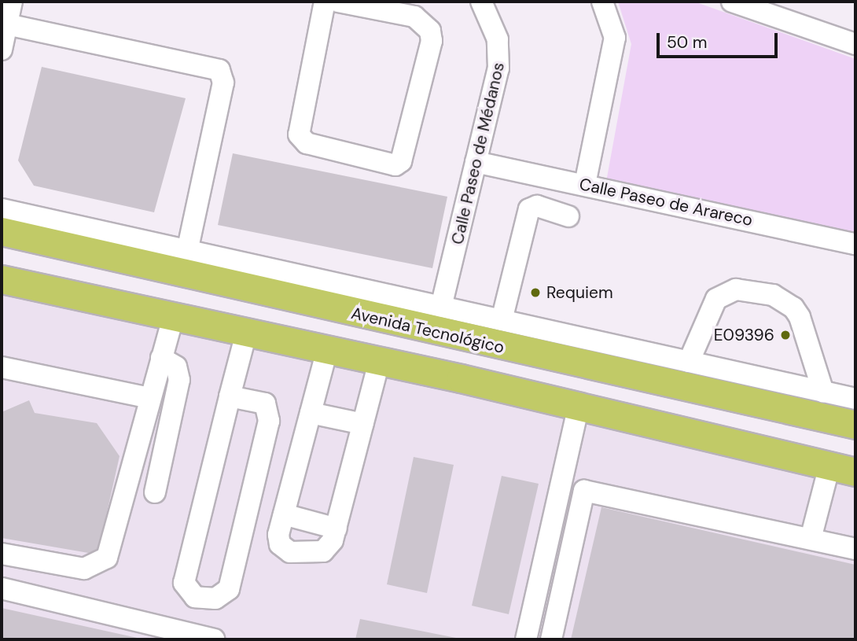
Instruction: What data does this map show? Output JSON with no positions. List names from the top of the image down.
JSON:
{
  "streets": {
    "main road": ["Avenida Tecnológico"],
    "street": ["Calle Paseo de Médanos", "Calle Paseo de Arareco"]
  },
  "crossings": [
    ["Calle Paseo de Médanos", "Calle Paseo de Arareco"]
  ],
  "places": ["Requiem", "E09396"],
  "scale_bar": "50 m"
}
